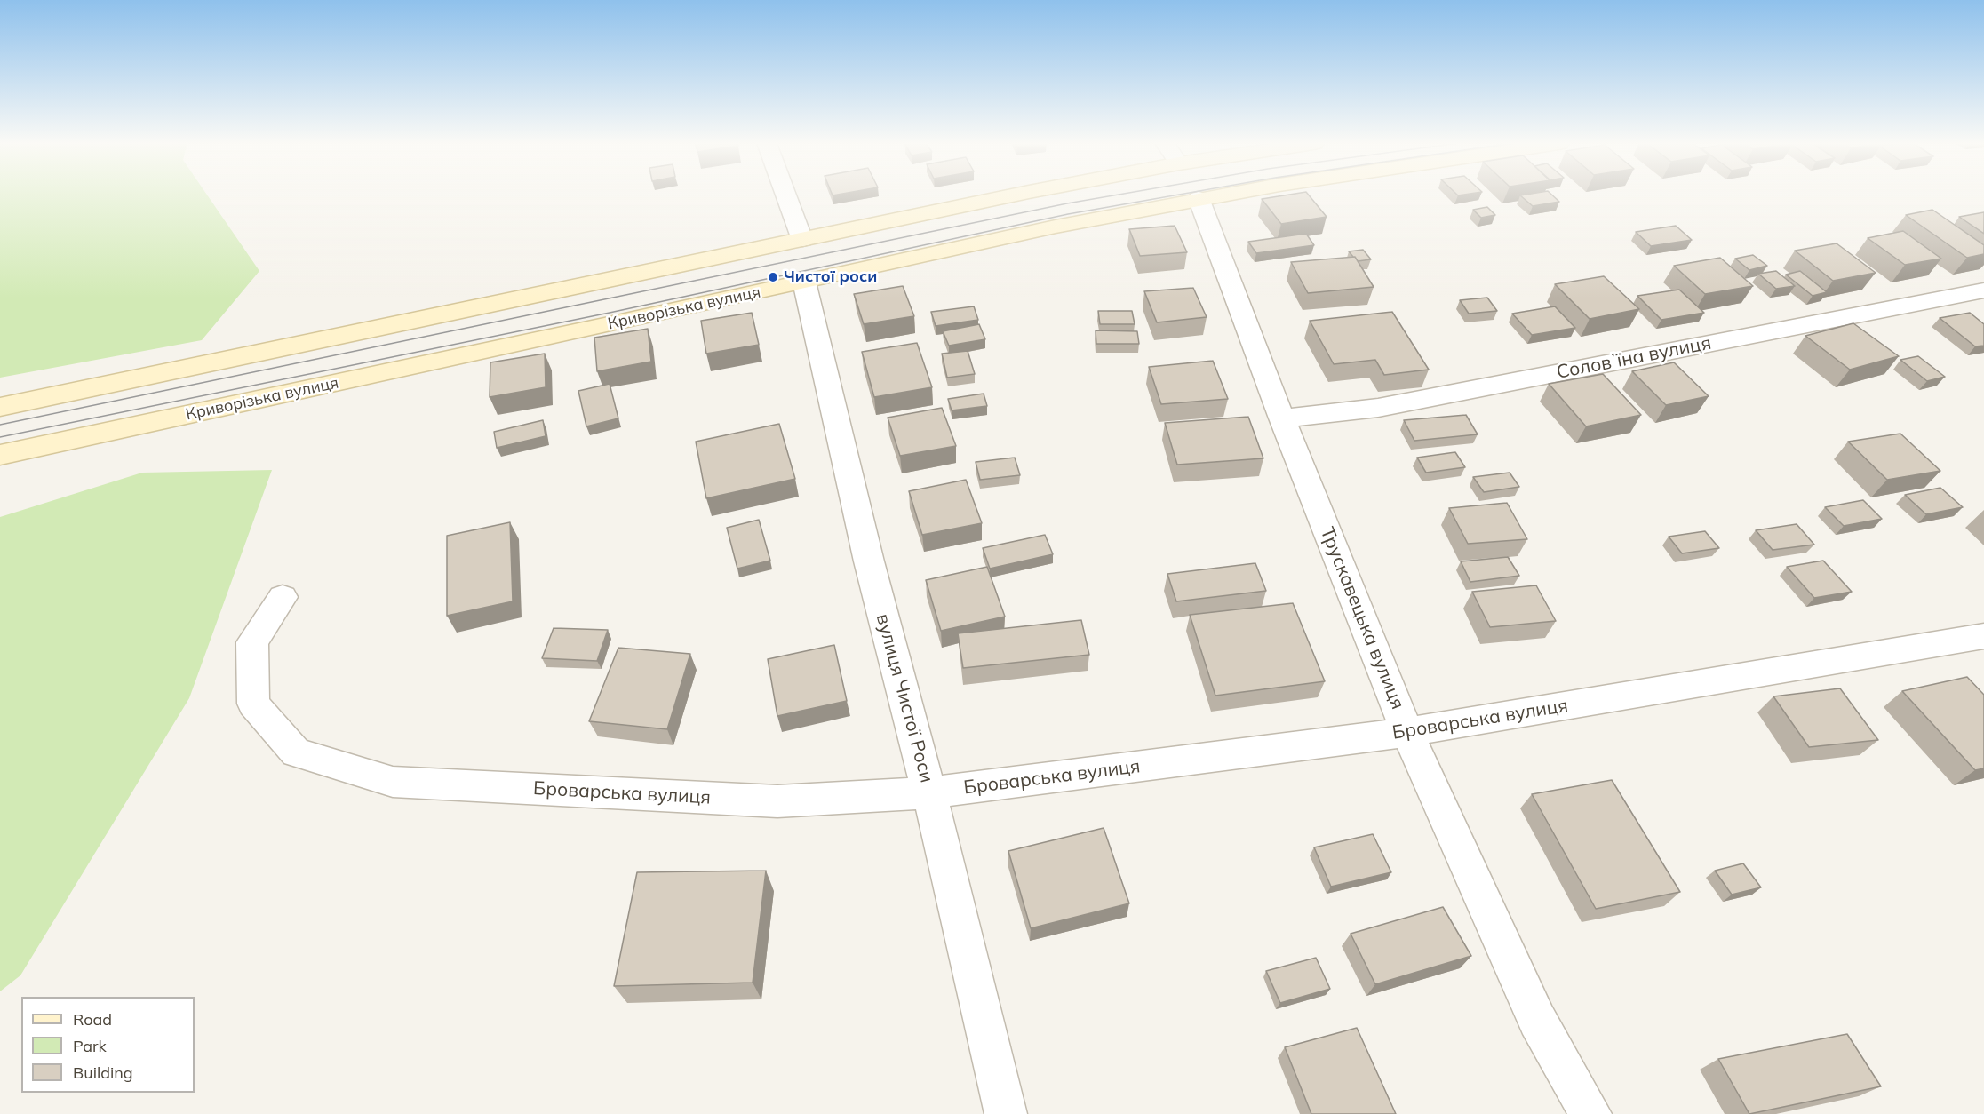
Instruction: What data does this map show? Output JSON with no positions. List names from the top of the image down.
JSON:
{
  "streets": {
    "main road": ["Криворізька вулиця"],
    "street": [
      "Соловʼїна вулиця",
      "Трускавецька вулиця",
      "вулиця Чистої Роси",
      "Броварська вулиця"
    ]
  },
  "crossings": [
    ["Криворізька вулиця", "Трускавецька вулиця"],
    ["Криворізька вулиця", "вулиця Чистої Роси"],
    ["Соловʼїна вулиця", "Трускавецька вулиця"],
    ["Трускавецька вулиця", "Броварська вулиця"],
    ["вулиця Чистої Роси", "Броварська вулиця"]
  ],
  "places": ["Чистої роси"],
  "legend": ["Road", "Park", "Building"]
}
